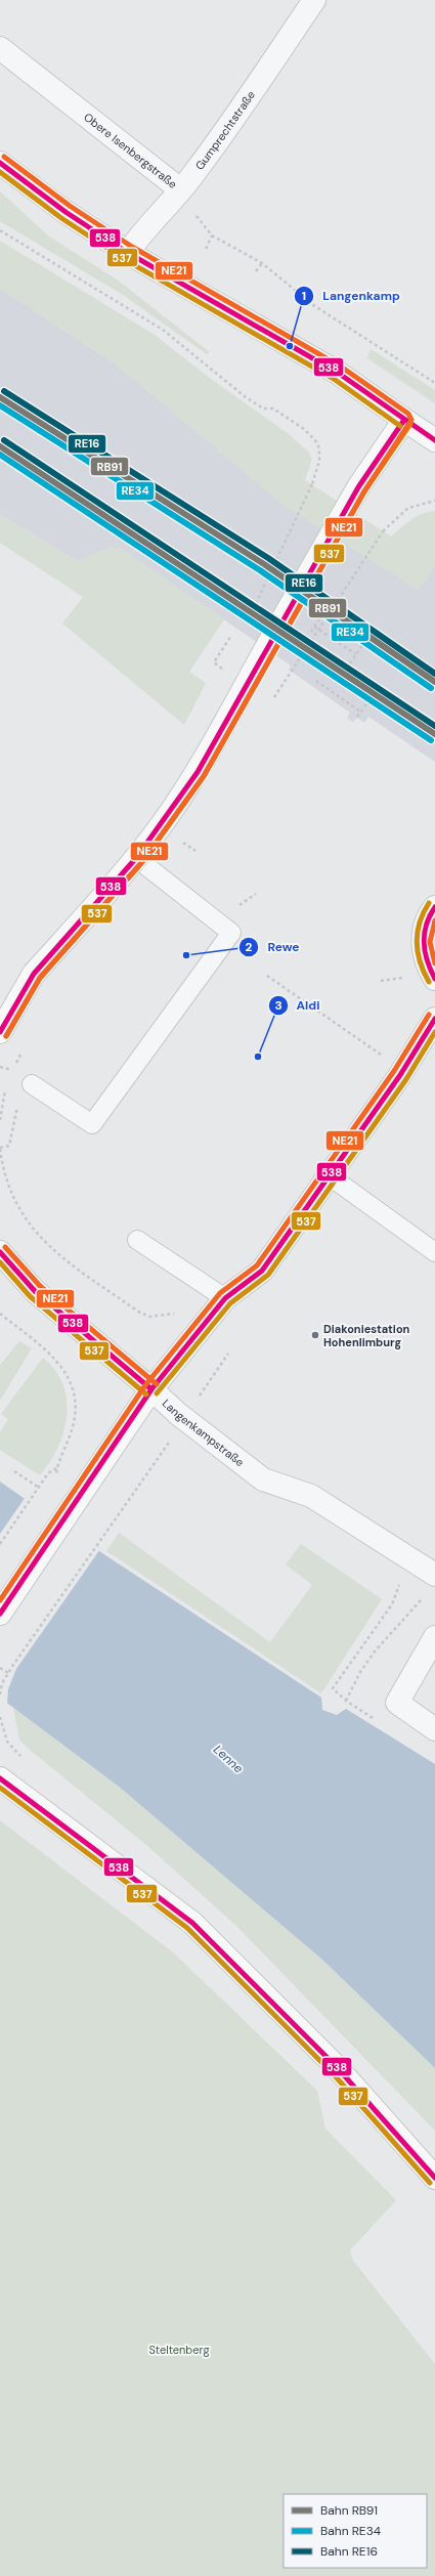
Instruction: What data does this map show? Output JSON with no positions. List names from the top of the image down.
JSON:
{
  "streets": {
    "street": ["Gumprechtstraße", "Obere Isenbergstraße", "Langenkampstraße"]
  },
  "crossings": [
    ["Gumprechtstraße", "Obere Isenbergstraße"]
  ],
  "water": ["Lenne"],
  "parks": ["Steltenberg"],
  "places": [
    "Langenkamp",
    "Rewe",
    "Aldi",
    "Diakoniestation Hohenlimburg"
  ],
  "lines": [
    "transit line NE21",
    "transit line 538",
    "transit line 537",
    "rail line RE16",
    "rail line RB91",
    "rail line RE34"
  ],
  "legend": ["Bahn RB91", "Bahn RE34", "Bahn RE16"]
}
